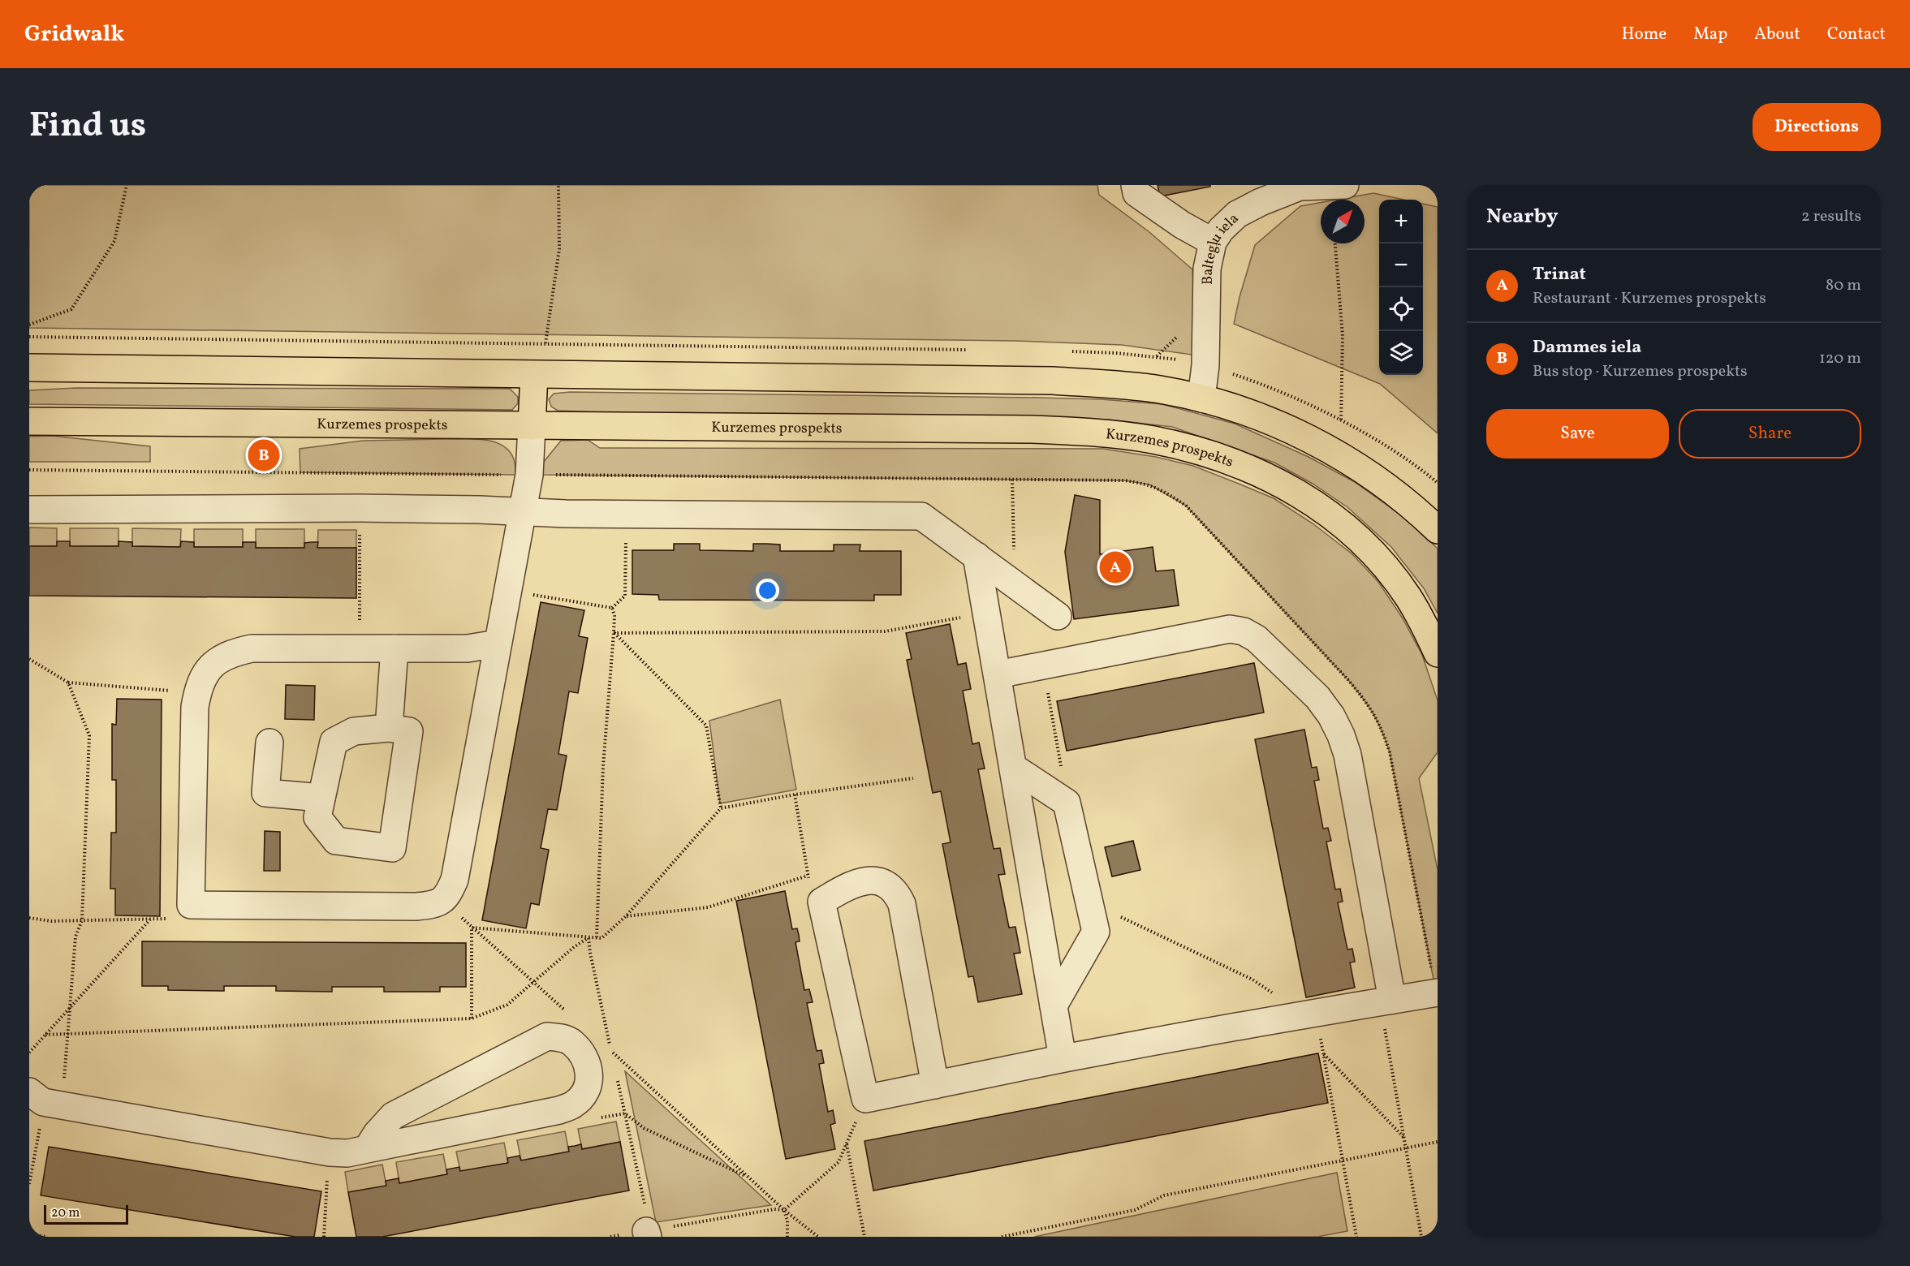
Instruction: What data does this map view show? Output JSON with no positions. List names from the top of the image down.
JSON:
{
  "streets": {
    "main road": ["Kurzemes prospekts"],
    "street": ["Baltegļu iela"]
  },
  "scale_bar": "20 m",
  "north": "top right",
  "page": {
    "header": "Gridwalk",
    "nav": [
      "Home",
      "Map",
      "About",
      "Contact"
    ],
    "title": "Find us",
    "buttons": [
      "Directions",
      ["Save", "Share"]
    ],
    "heading": ["Nearby", "2 results"],
    "map_buttons": ["+", "−"],
    "list": [
      {
        "mark": "A",
        "name": "Trinat",
        "note": "Restaurant · Kurzemes prospekts",
        "value": "80 m"
      },
      {
        "mark": "B",
        "name": "Dammes iela",
        "note": "Bus stop · Kurzemes prospekts",
        "value": "120 m"
      }
    ],
    "pins": ["B", "A"],
    "scale": "20 m"
  }
}
